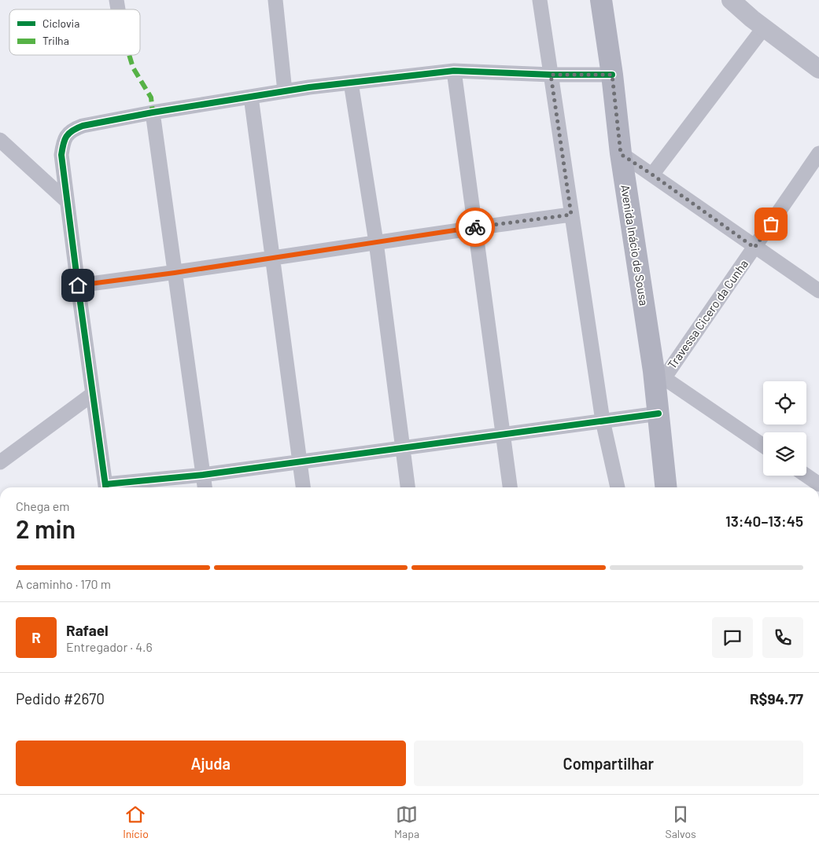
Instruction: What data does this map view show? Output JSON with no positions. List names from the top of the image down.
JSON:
{
  "streets": {
    "main road": ["Avenida Inácio de Sousa"],
    "street": ["Travessa Cicero da Cunha"]
  },
  "crossings": [
    ["Avenida Inácio de Sousa", "Travessa Cicero da Cunha"]
  ],
  "legend": ["Ciclovia", "Trilha"],
  "page": {
    "heading": ["2 min", "Chega em", "13:40–13:45"],
    "panel": [
      "Rafael",
      "Entregador · 4.6",
      "Pedido #2670",
      "R$94.77"
    ],
    "bar": "A caminho · 170 m",
    "round": "R",
    "buttons": ["Ajuda", "Compartilhar"],
    "tabs": ["Início", "Mapa", "Salvos"]
  }
}
